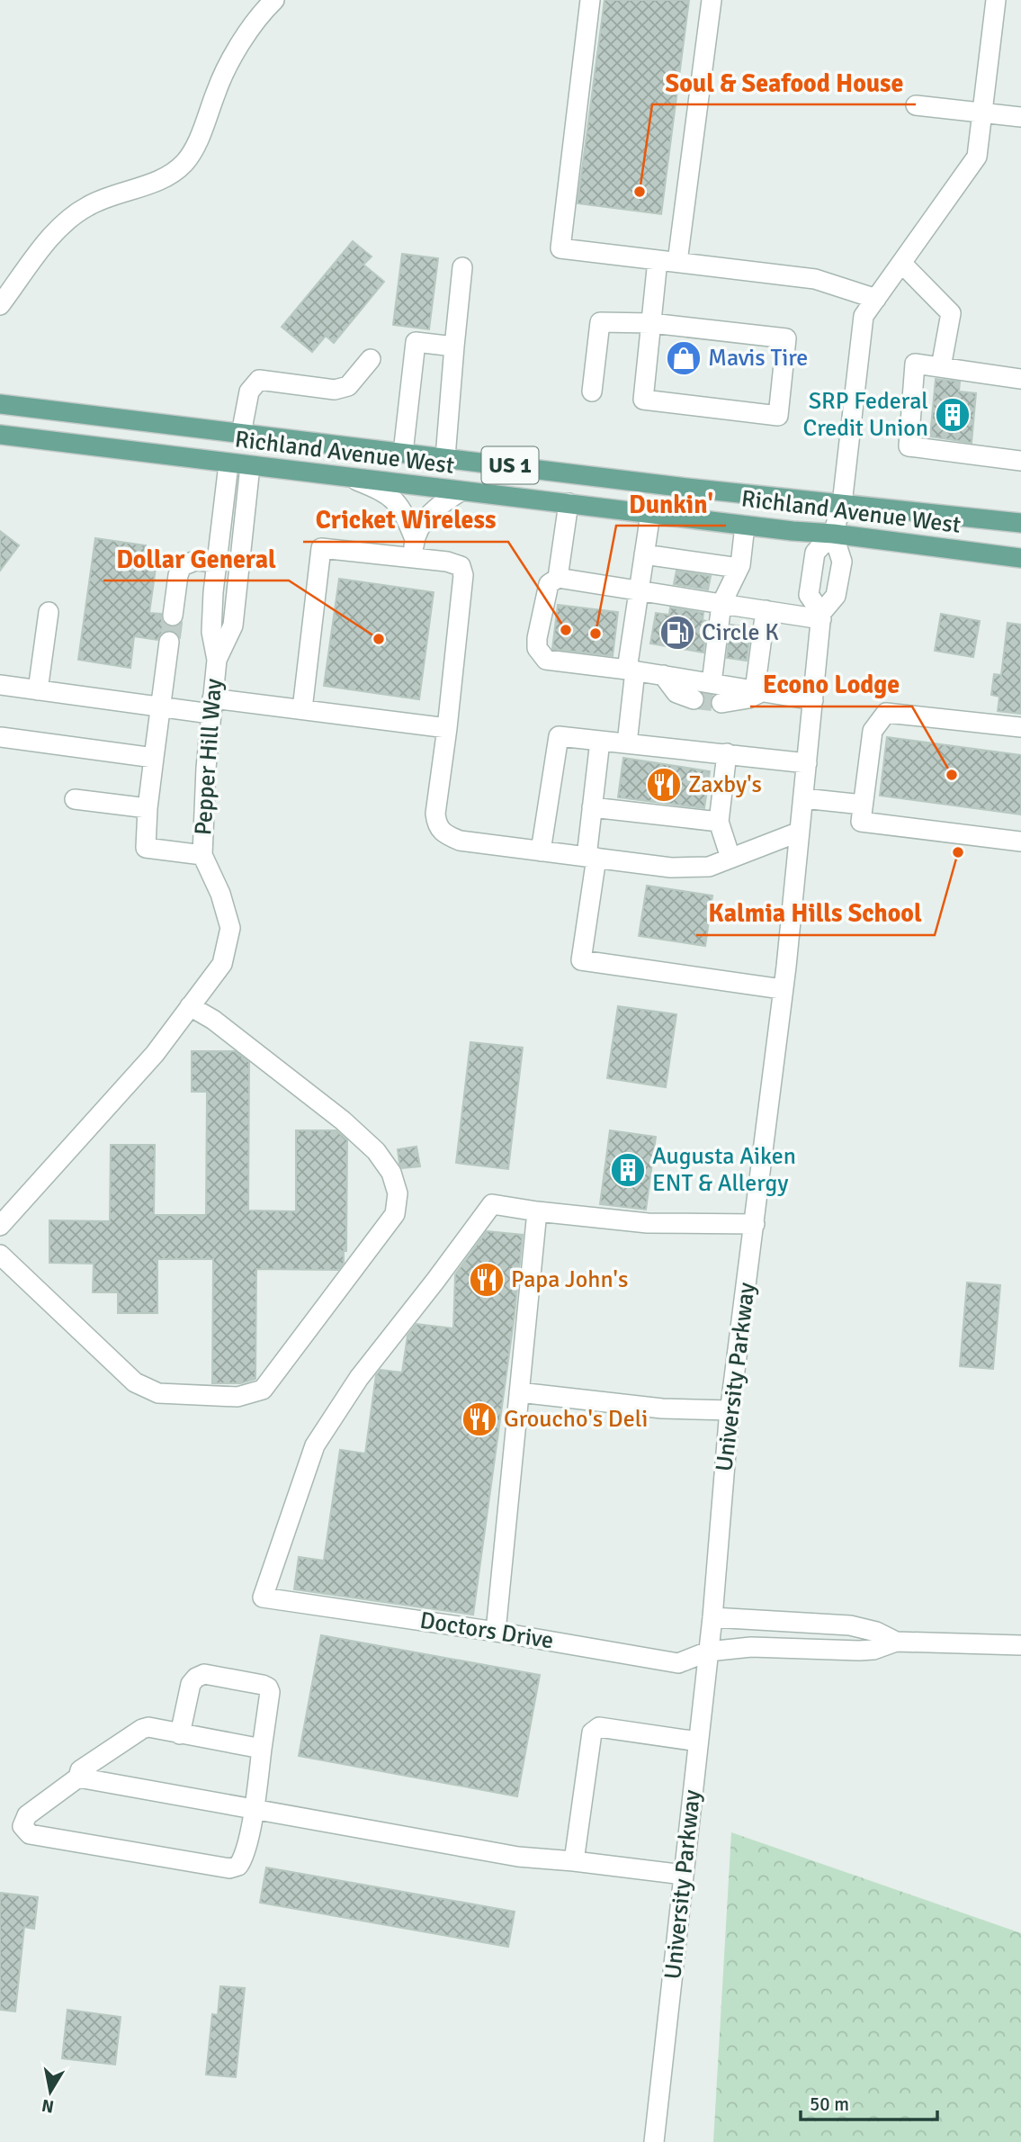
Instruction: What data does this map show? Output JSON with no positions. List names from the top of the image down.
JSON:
{
  "streets": {
    "main road": ["Richland Avenue West", "US 1"],
    "street": ["Pepper Hill Way", "University Parkway", "Doctors Drive"]
  },
  "crossings": [
    ["Richland Avenue West", "Pepper Hill Way"],
    ["Richland Avenue West", "University Parkway"],
    ["University Parkway", "Doctors Drive"]
  ],
  "places": {
    "other": [
      "Soul & Seafood House",
      "Cricket Wireless",
      "Dunkin'",
      "Dollar General",
      "Econo Lodge",
      "Kalmia Hills School"
    ],
    "shop": ["Mavis Tire"],
    "building": ["SRP Federal Credit Union", "Augusta Aiken ENT & Allergy"],
    "fuel station": ["Circle K"],
    "restaurant": ["Zaxby's", "Papa John's", "Groucho's Deli"]
  },
  "scale_bar": "50 m",
  "north": "bottom"
}
